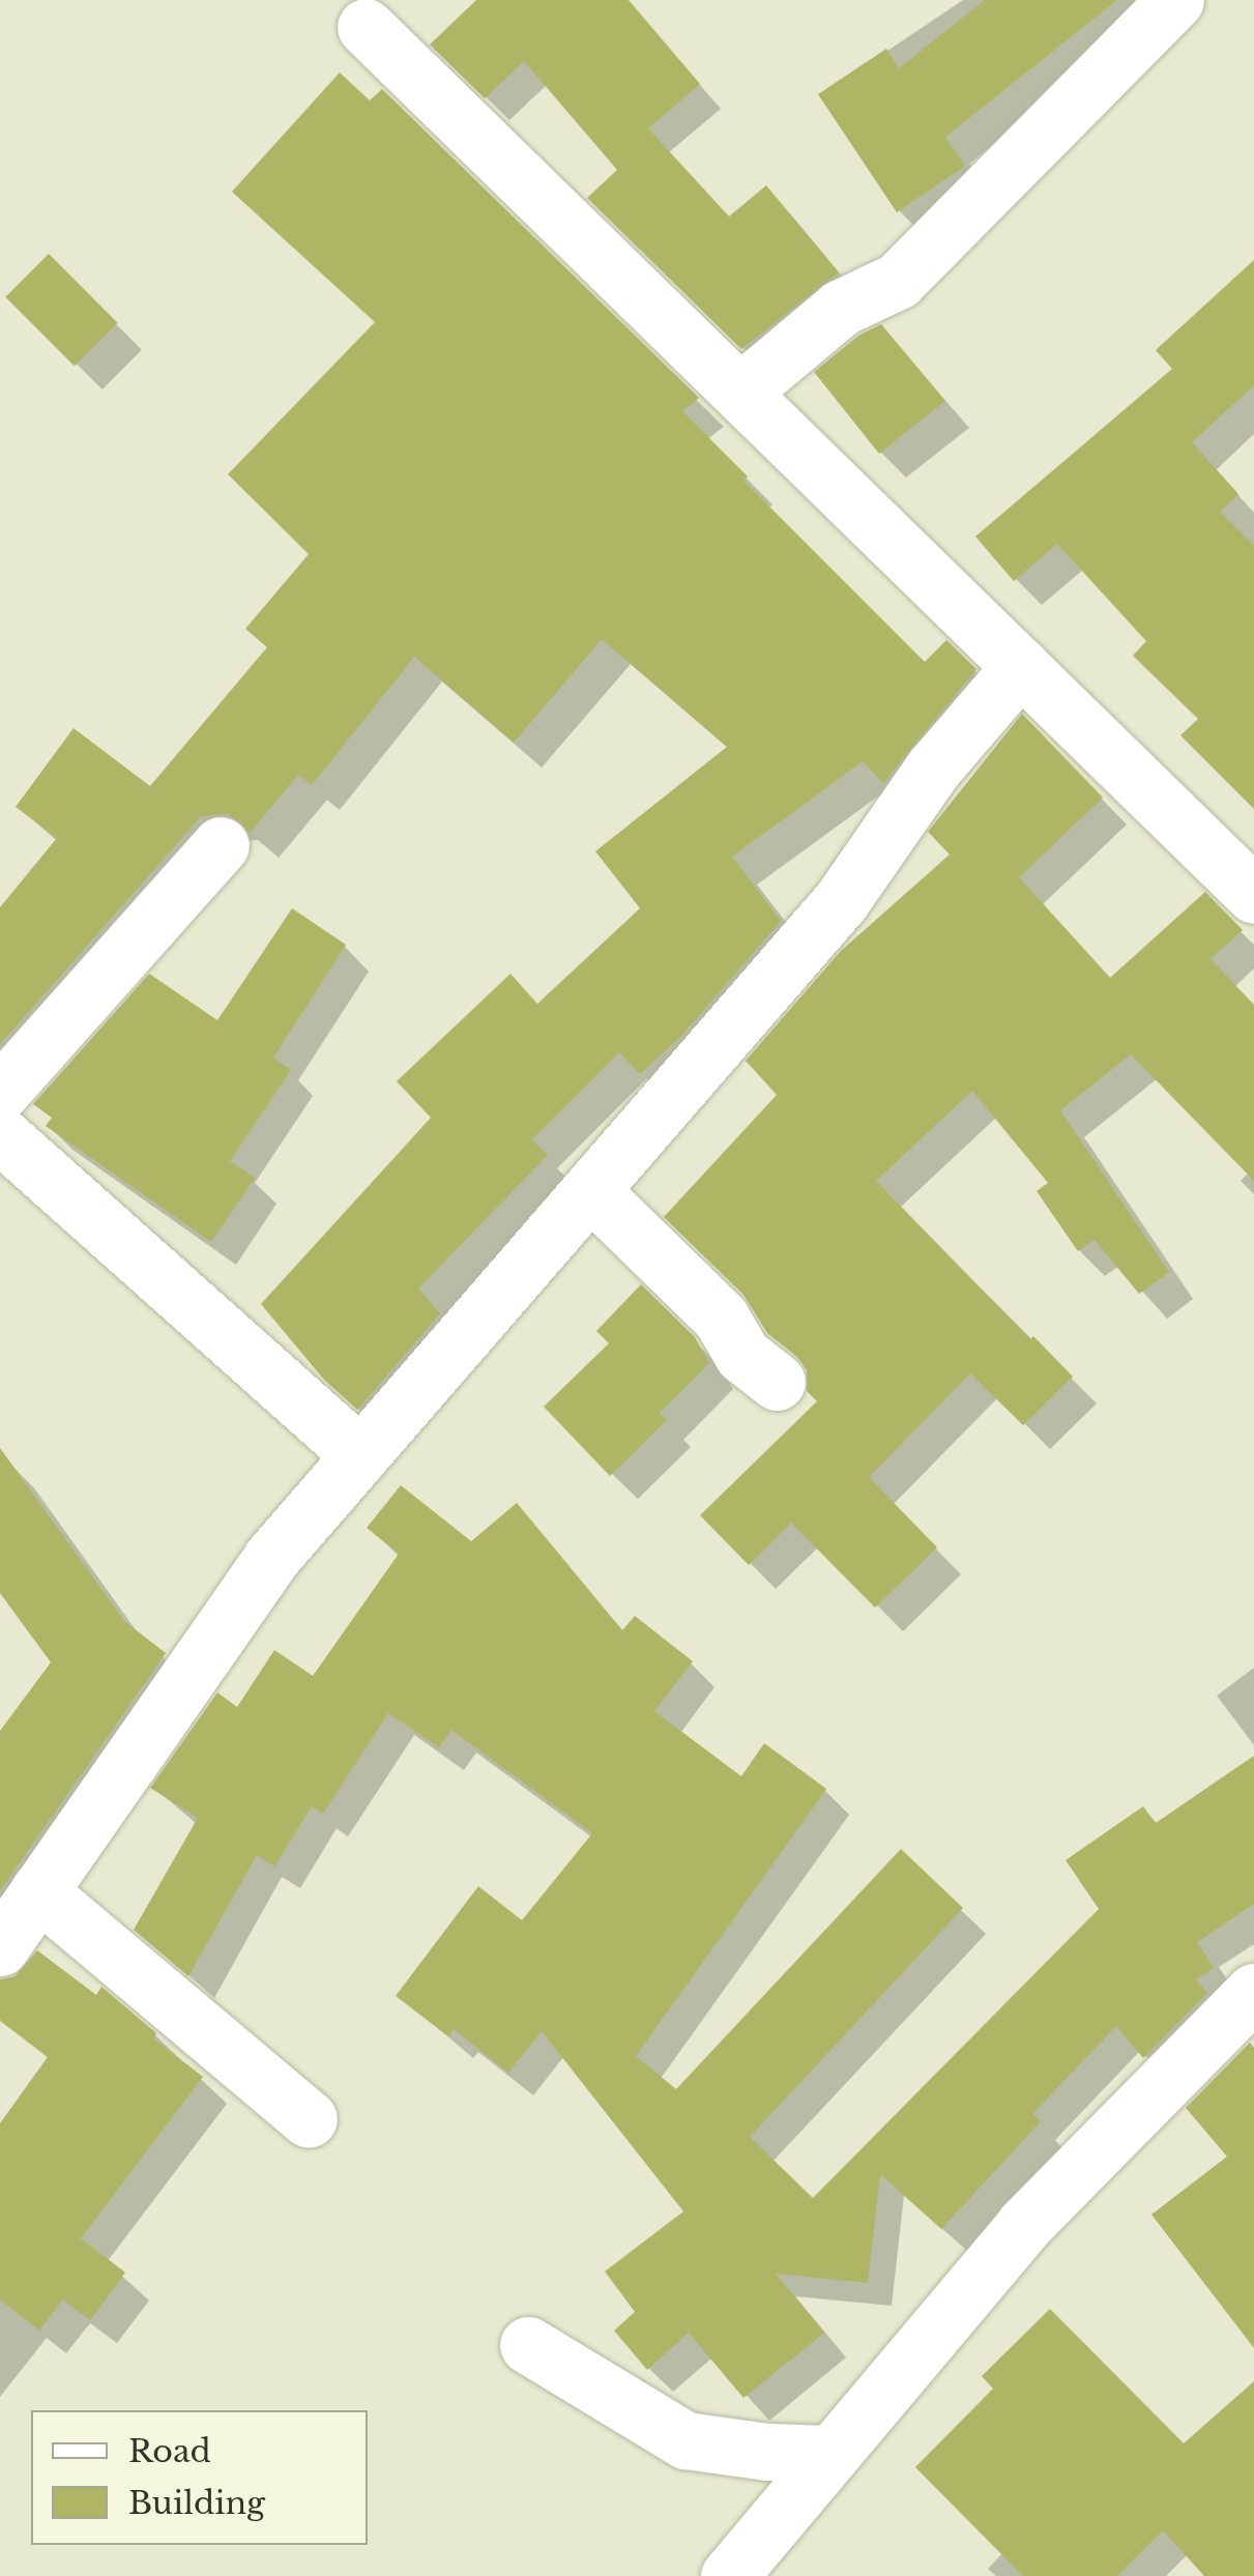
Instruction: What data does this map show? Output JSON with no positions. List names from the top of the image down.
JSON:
{
  "legend": ["Road", "Building"]
}
